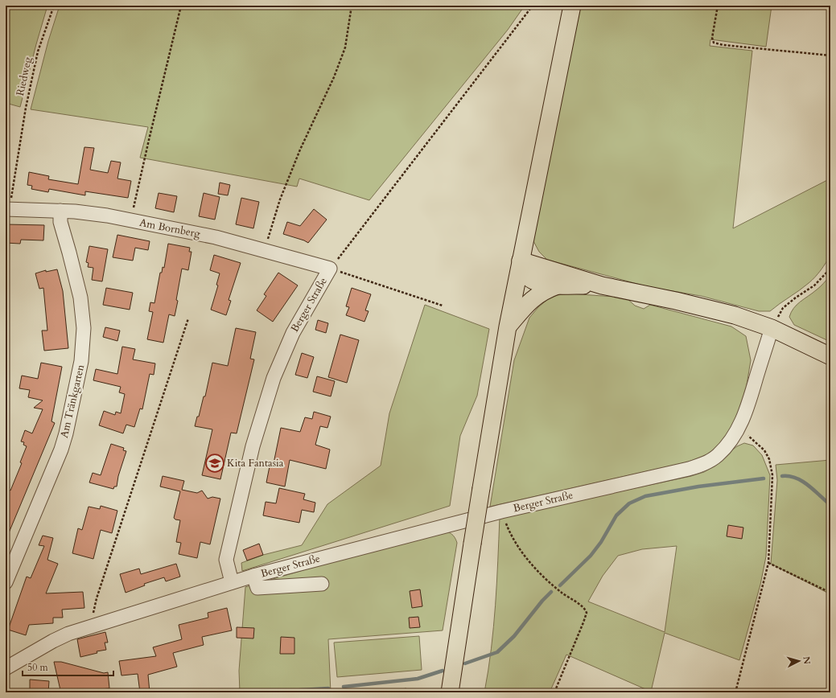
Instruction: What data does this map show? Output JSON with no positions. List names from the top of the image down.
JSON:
{
  "streets": {
    "street": ["Am Bornberg", "Berger Straße", "Am Tränkgarten"],
    "path": ["Riedweg"]
  },
  "crossings": [
    ["Riedweg", "Am Bornberg"],
    ["Am Bornberg", "Berger Straße"],
    ["Am Bornberg", "Am Tränkgarten"]
  ],
  "places": {
    "school or university": ["Kita Fantasia"]
  },
  "scale_bar": "50 m",
  "north": "right"
}
